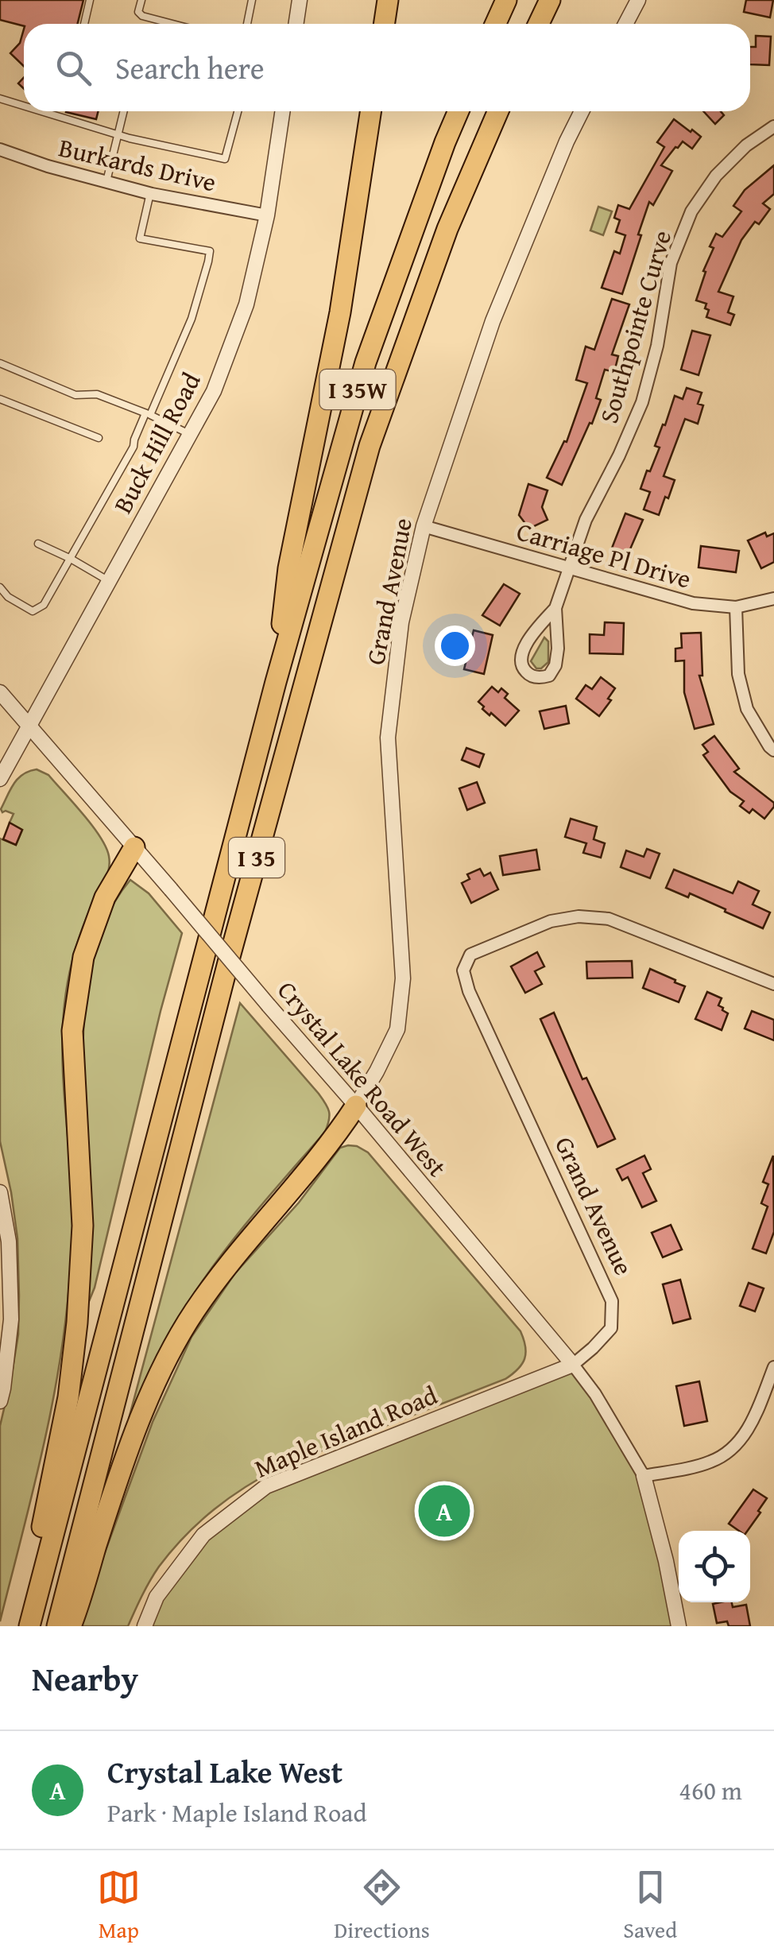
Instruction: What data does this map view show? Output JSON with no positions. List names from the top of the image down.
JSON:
{
  "streets": {
    "highway": ["I 35W", "I 35"],
    "street": [
      "Burkards Drive",
      "Southpointe Curve",
      "Buck Hill Road",
      "Carriage Pl Drive",
      "Grand Avenue",
      "Crystal Lake Road West",
      "Maple Island Road"
    ]
  },
  "crossings": [
    ["Burkards Drive", "Buck Hill Road"],
    ["Southpointe Curve", "Carriage Pl Drive"],
    ["I 35W", "I 35"],
    ["Buck Hill Road", "Crystal Lake Road West"],
    ["Carriage Pl Drive", "Grand Avenue"],
    ["Grand Avenue", "Crystal Lake Road West"],
    ["Grand Avenue", "Maple Island Road"],
    ["Crystal Lake Road West", "Maple Island Road"]
  ],
  "page": {
    "search": "Search here",
    "pins": "A",
    "heading": "Nearby",
    "list": [
      {
        "mark": "A",
        "name": "Crystal Lake West",
        "note": "Park · Maple Island Road",
        "value": "460 m"
      }
    ],
    "nav": ["Map", "Directions", "Saved"]
  }
}
